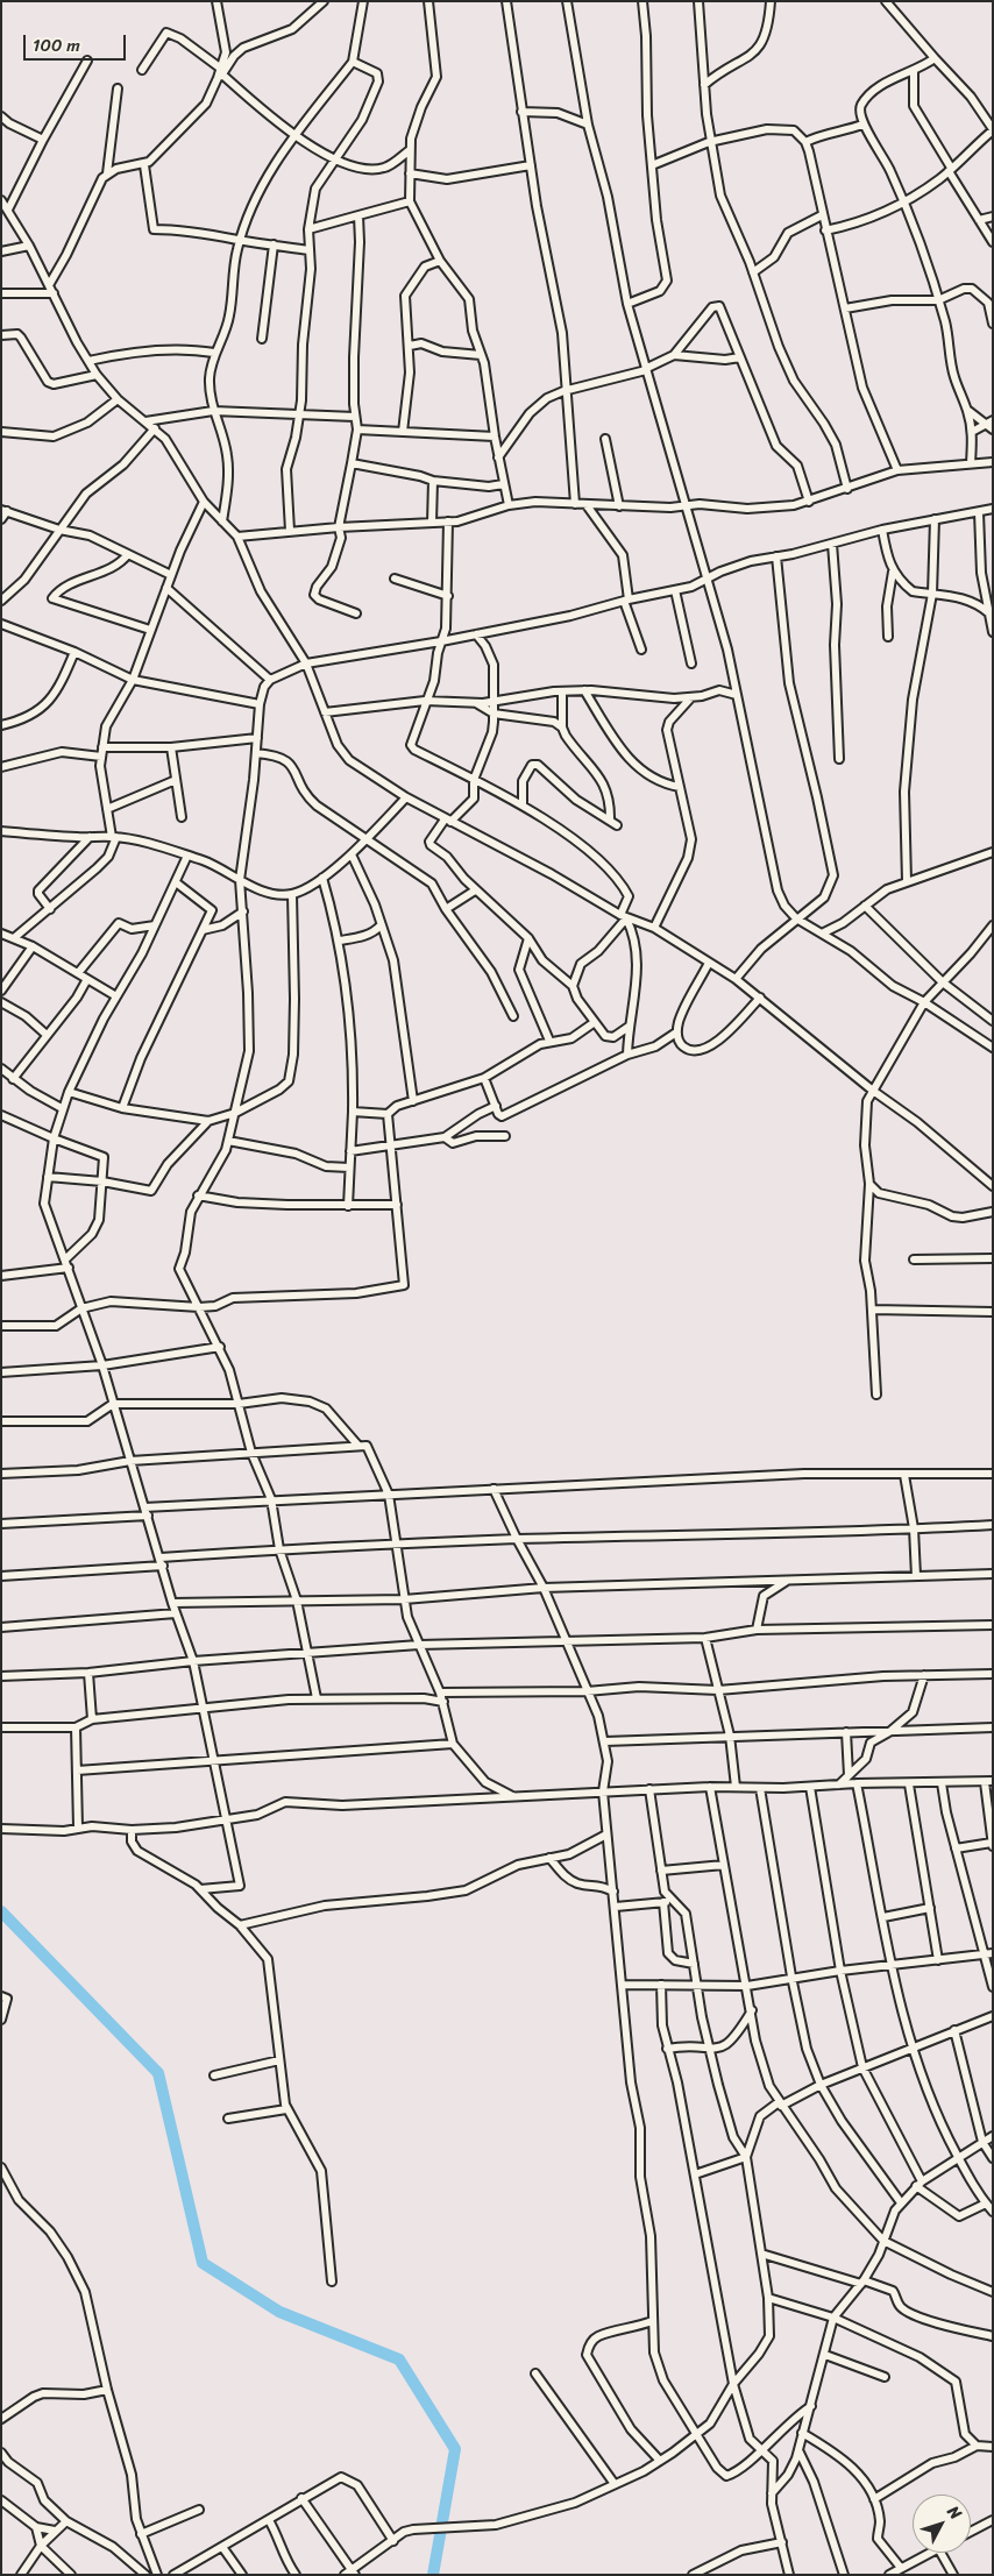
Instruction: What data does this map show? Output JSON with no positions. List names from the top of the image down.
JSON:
{
  "scale_bar": "100 m",
  "north": "top right"
}
